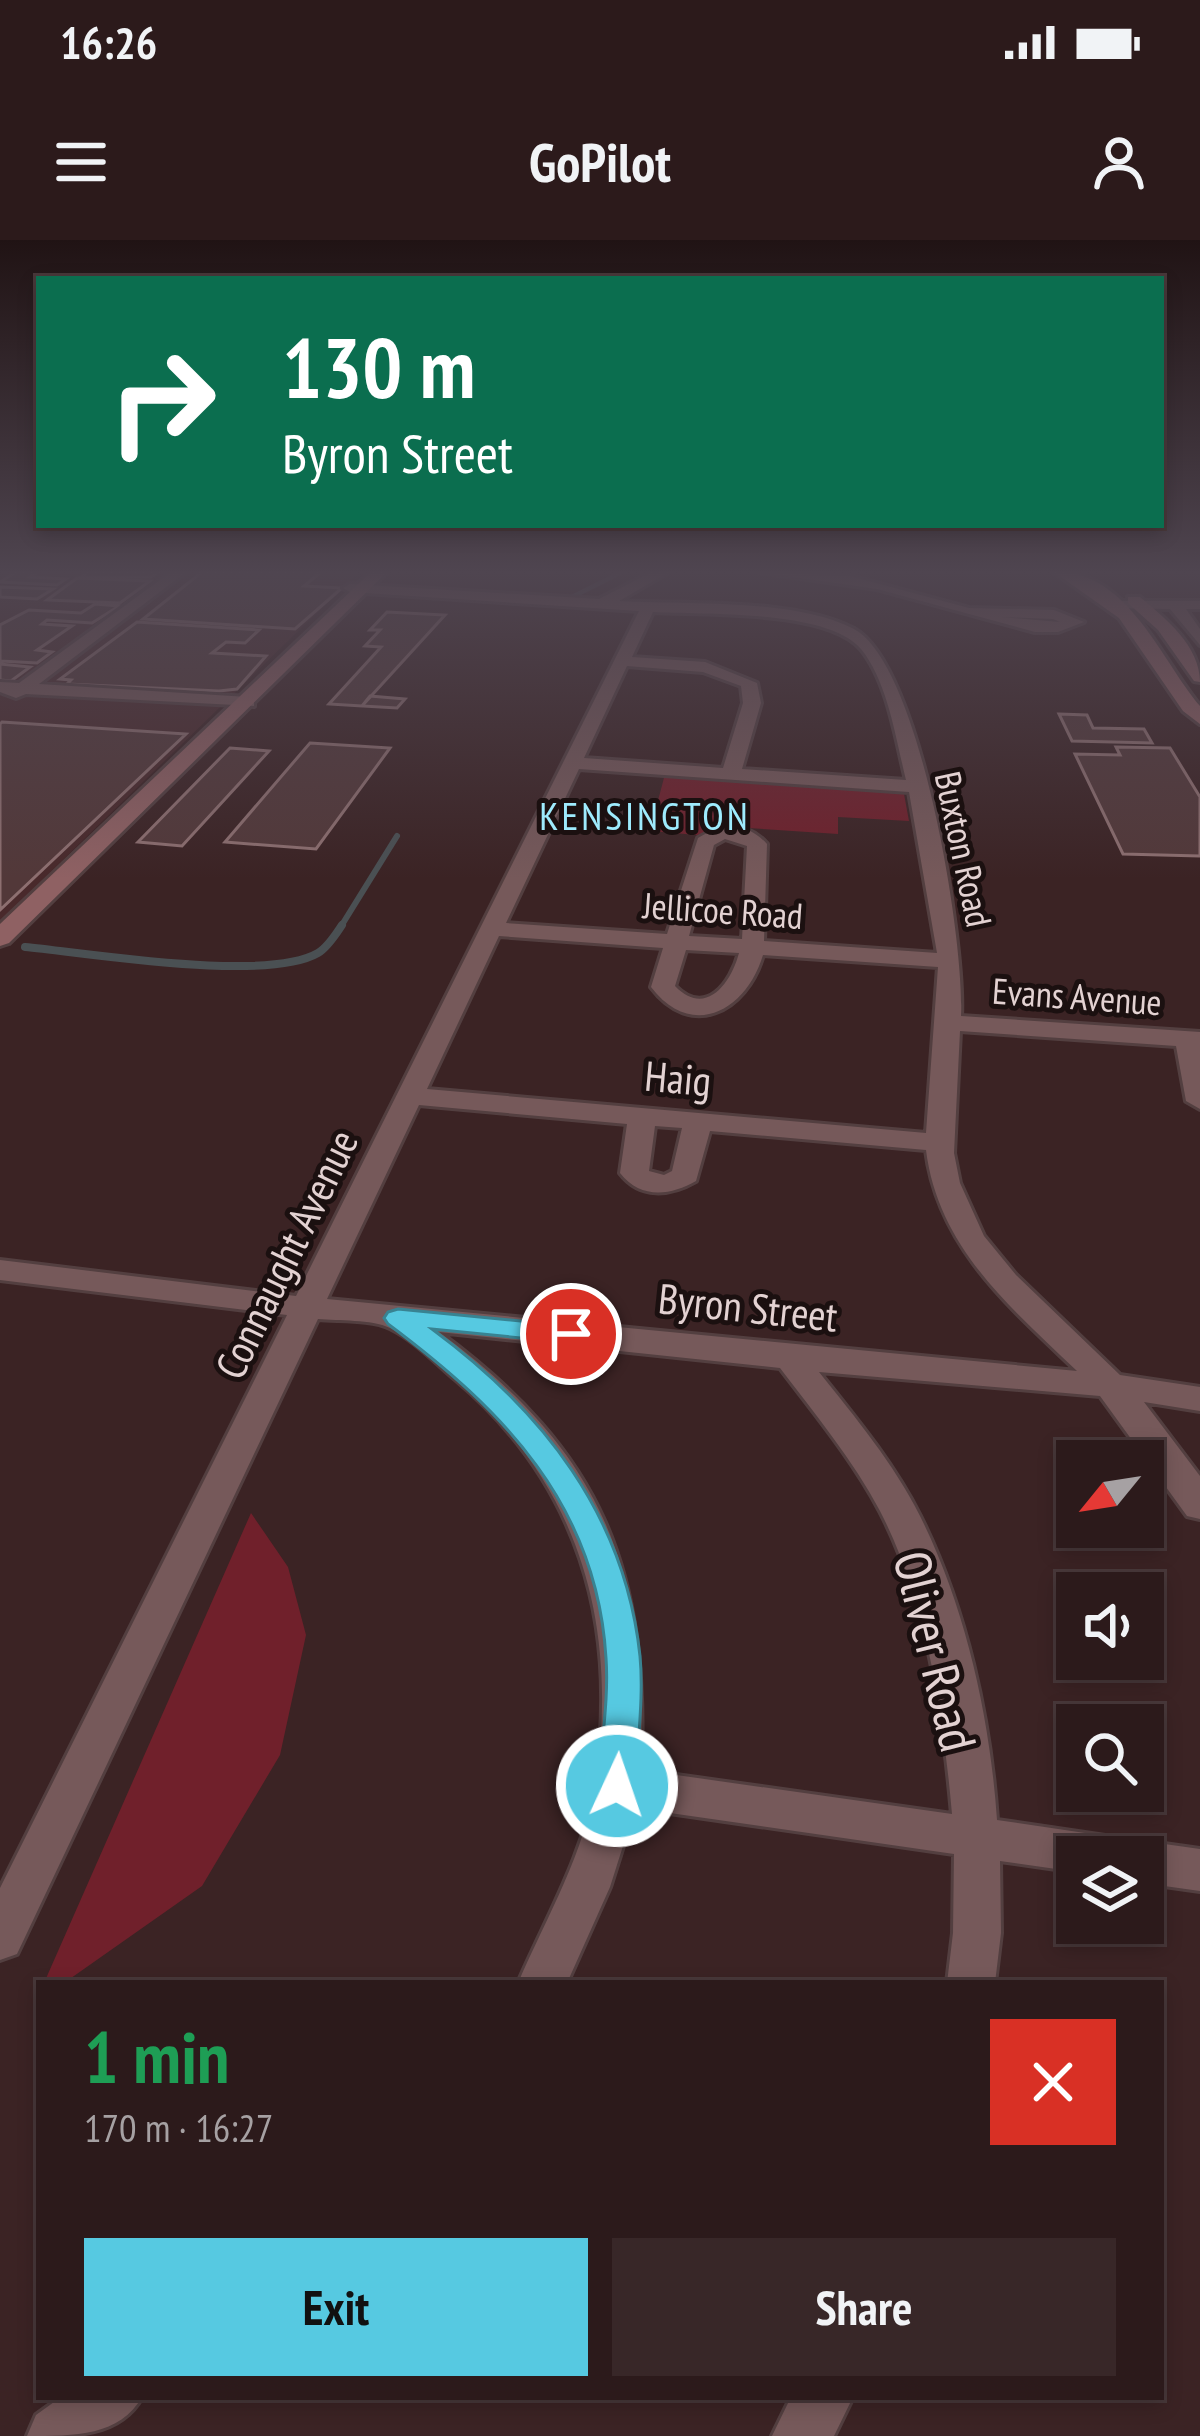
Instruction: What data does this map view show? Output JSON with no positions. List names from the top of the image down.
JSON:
{
  "streets": {
    "street": [
      "Buxton Road",
      "Jellicoe Road",
      "Evans Avenue",
      "Haig",
      "Connaught Avenue",
      "Byron Street",
      "Oliver Road"
    ]
  },
  "crossings": [
    ["Buxton Road", "Jellicoe Road"],
    ["Buxton Road", "Evans Avenue"],
    ["Buxton Road", "Haig"],
    ["Buxton Road", "Byron Street"],
    ["Jellicoe Road", "Connaught Avenue"],
    ["Haig", "Connaught Avenue"],
    ["Connaught Avenue", "Byron Street"],
    ["Byron Street", "Oliver Road"]
  ],
  "districts": ["KENSINGTON"],
  "north": "bottom left",
  "page": {
    "status": "16:26",
    "header": "GoPilot",
    "turn": ["130 m", "Byron Street"],
    "heading": ["1 min", "170 m · 16:27"],
    "buttons": ["Exit", "Share"]
  }
}
